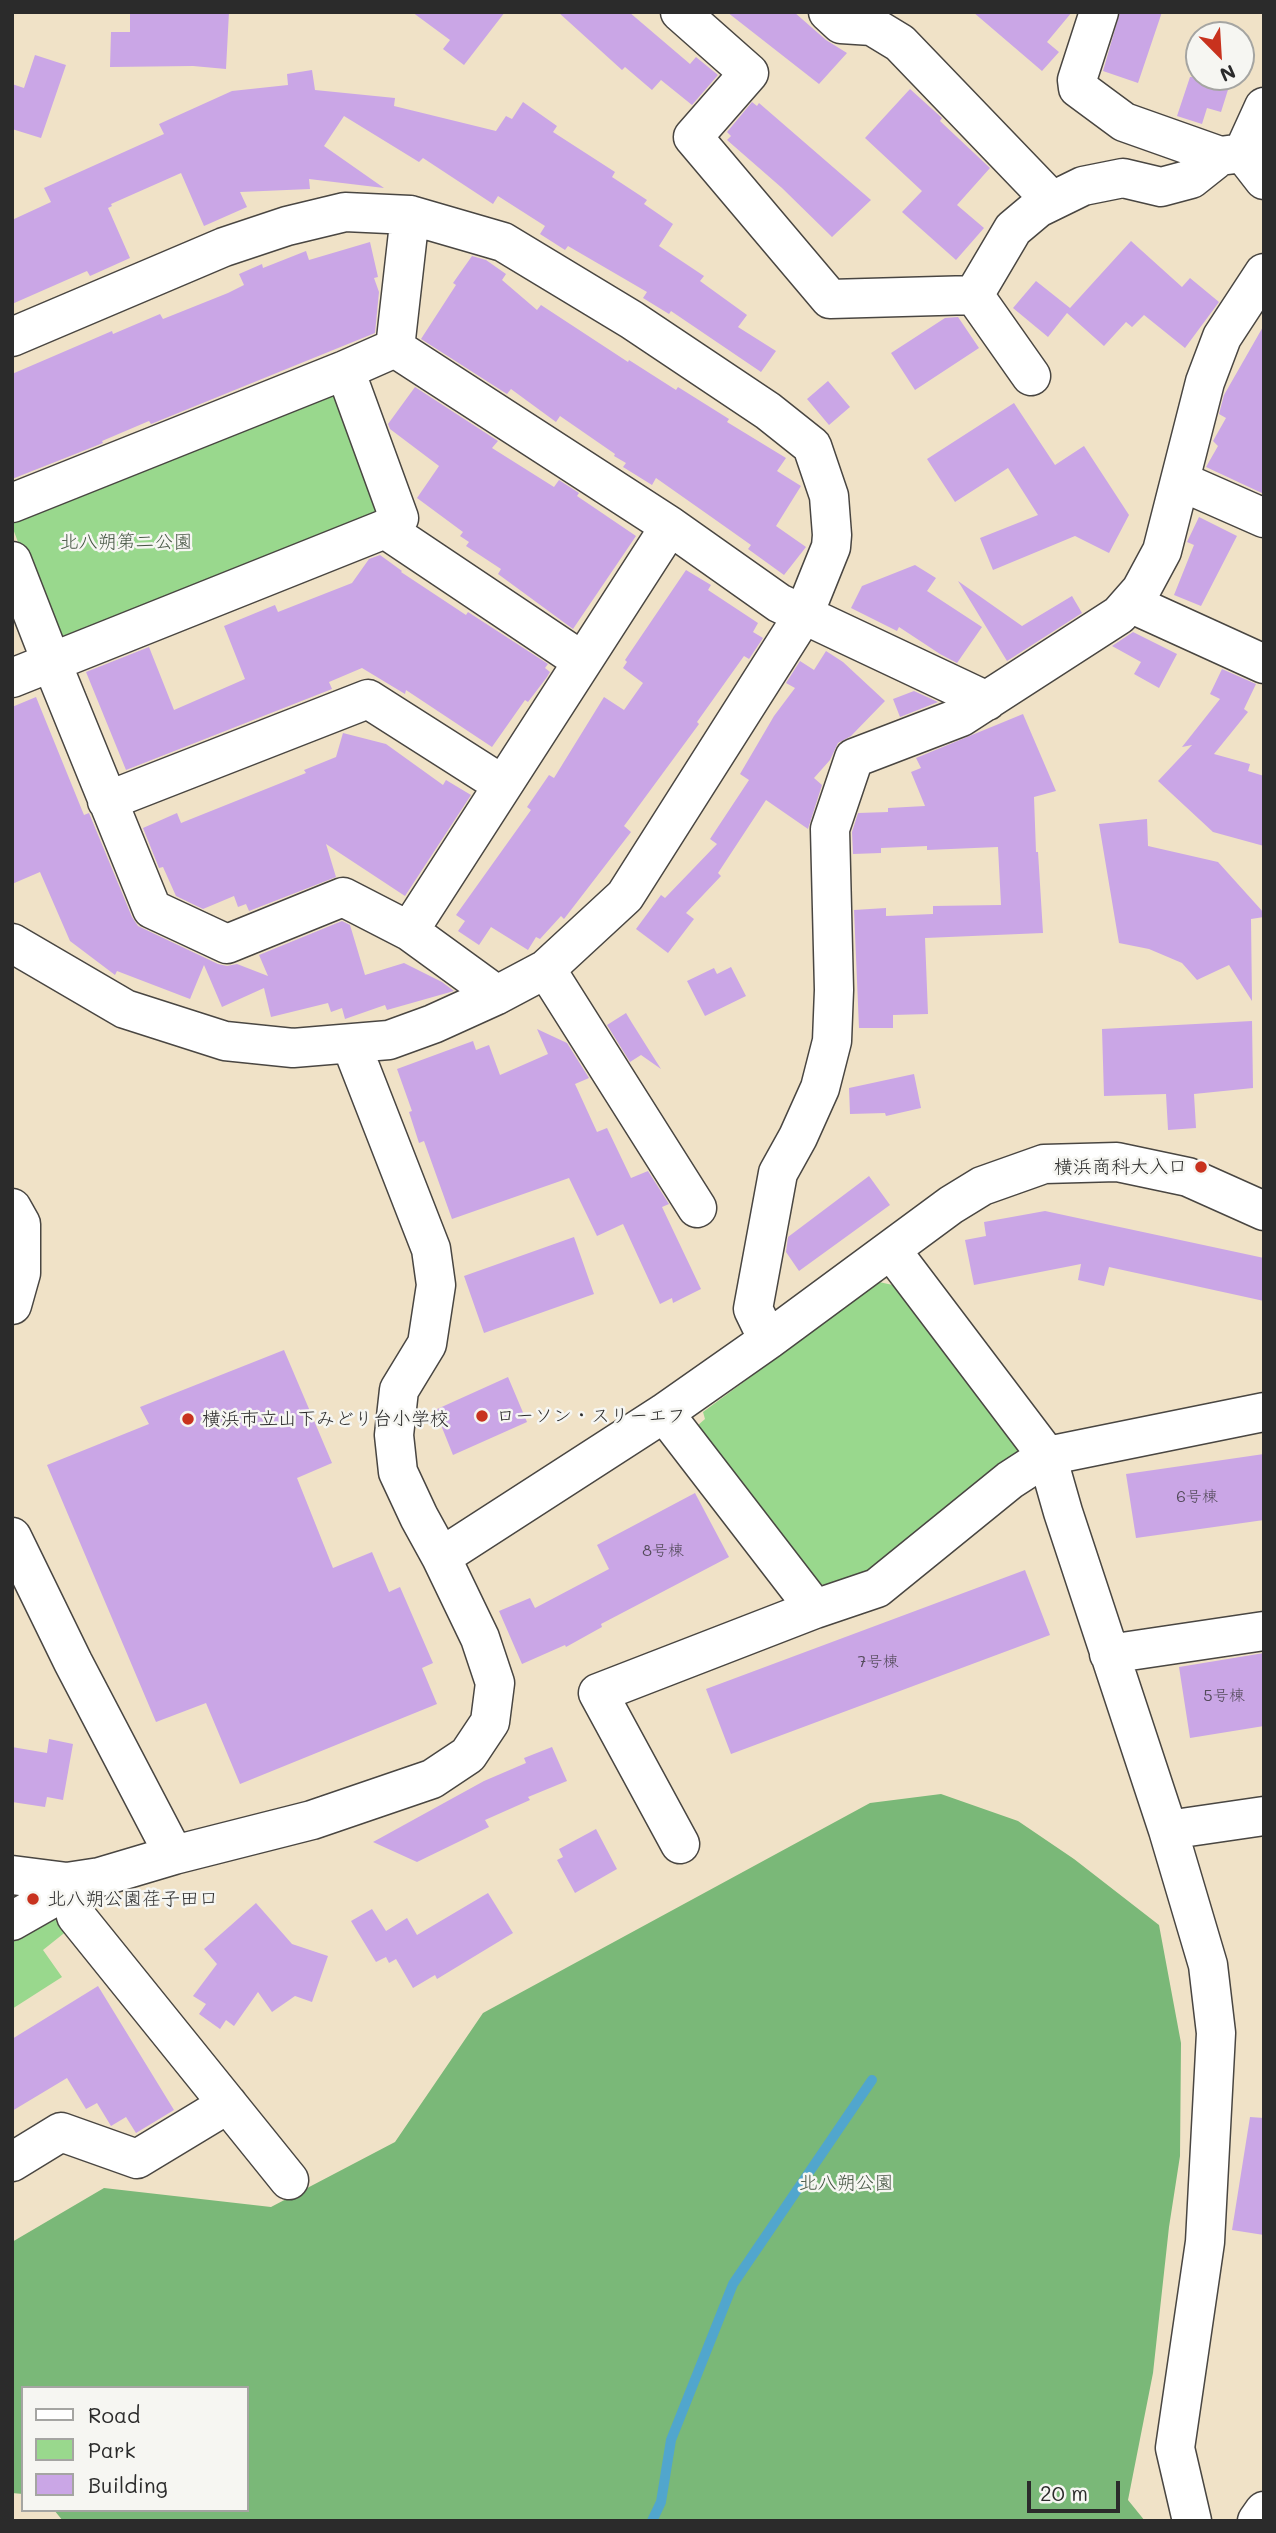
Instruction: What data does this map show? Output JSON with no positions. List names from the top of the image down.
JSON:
{
  "parks": ["北八朔第二公園", "北八朔公園"],
  "places": [
    "横浜商科大入口",
    "ローソン・スリーエフ",
    "横浜市立山下みどり台小学校",
    "北八朔公園荏子田口"
  ],
  "house_numbers": [
    "6号棟",
    "8号棟",
    "7号棟",
    "5号棟"
  ],
  "legend": ["Road", "Park", "Building"],
  "scale_bar": "20 m",
  "north": "bottom right"
}
